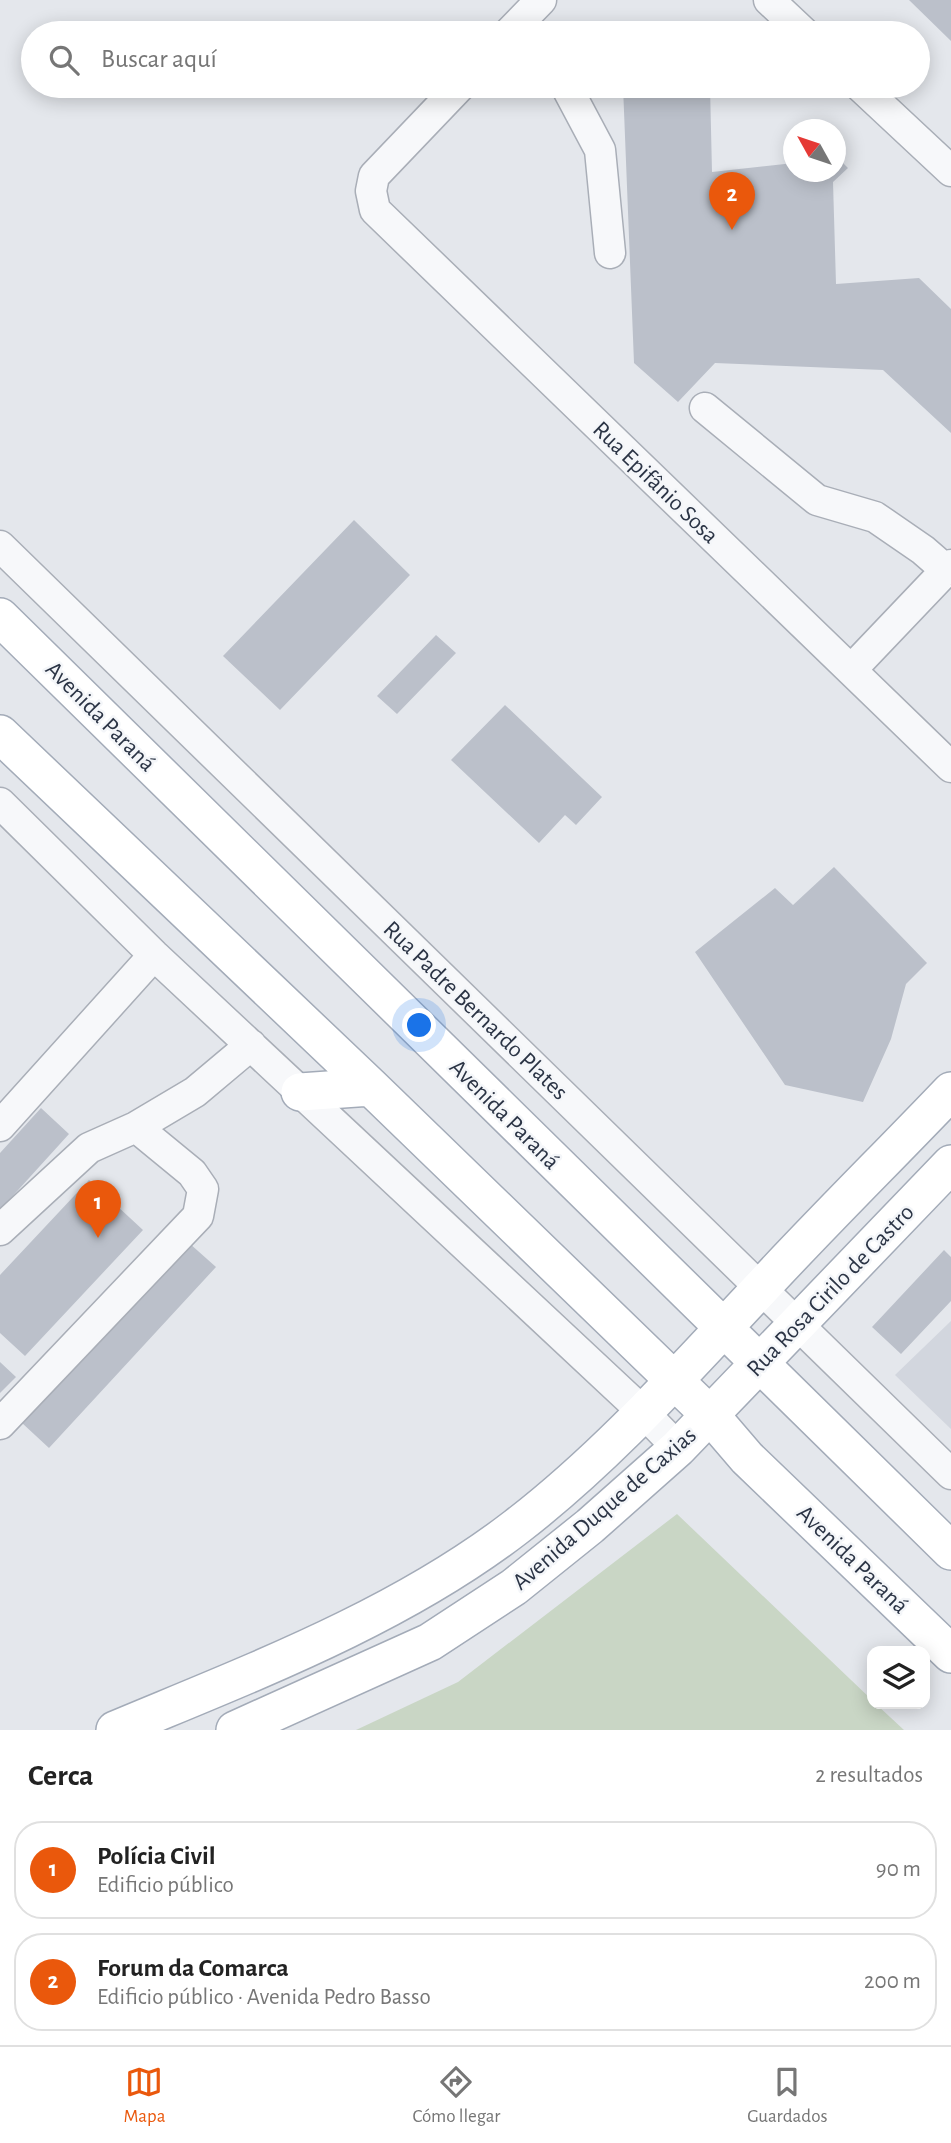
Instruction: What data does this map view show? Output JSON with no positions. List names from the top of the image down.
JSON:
{
  "streets": {
    "main road": ["Avenida Paraná", "Rua Rosa Cirilo de Castro", "Avenida Duque de Caxias"],
    "street": ["Rua Epifânio Sosa", "Rua Padre Bernardo Plates"]
  },
  "crossings": [
    ["Avenida Paraná", "Rua Rosa Cirilo de Castro"],
    ["Avenida Paraná", "Avenida Duque de Caxias"],
    ["Rua Padre Bernardo Plates", "Rua Rosa Cirilo de Castro"],
    ["Rua Padre Bernardo Plates", "Avenida Duque de Caxias"],
    ["Rua Rosa Cirilo de Castro", "Avenida Duque de Caxias"]
  ],
  "north": "top left",
  "page": {
    "search": "Buscar aquí",
    "pins": ["2", "1"],
    "heading": ["Cerca", "2 resultados"],
    "list": [
      {
        "mark": "1",
        "name": "Polícia Civil",
        "note": "Edificio público",
        "value": "90 m"
      },
      {
        "mark": "2",
        "name": "Forum da Comarca",
        "note": "Edificio público · Avenida Pedro Basso",
        "value": "200 m"
      }
    ],
    "nav": ["Mapa", "Cómo llegar", "Guardados"]
  }
}
